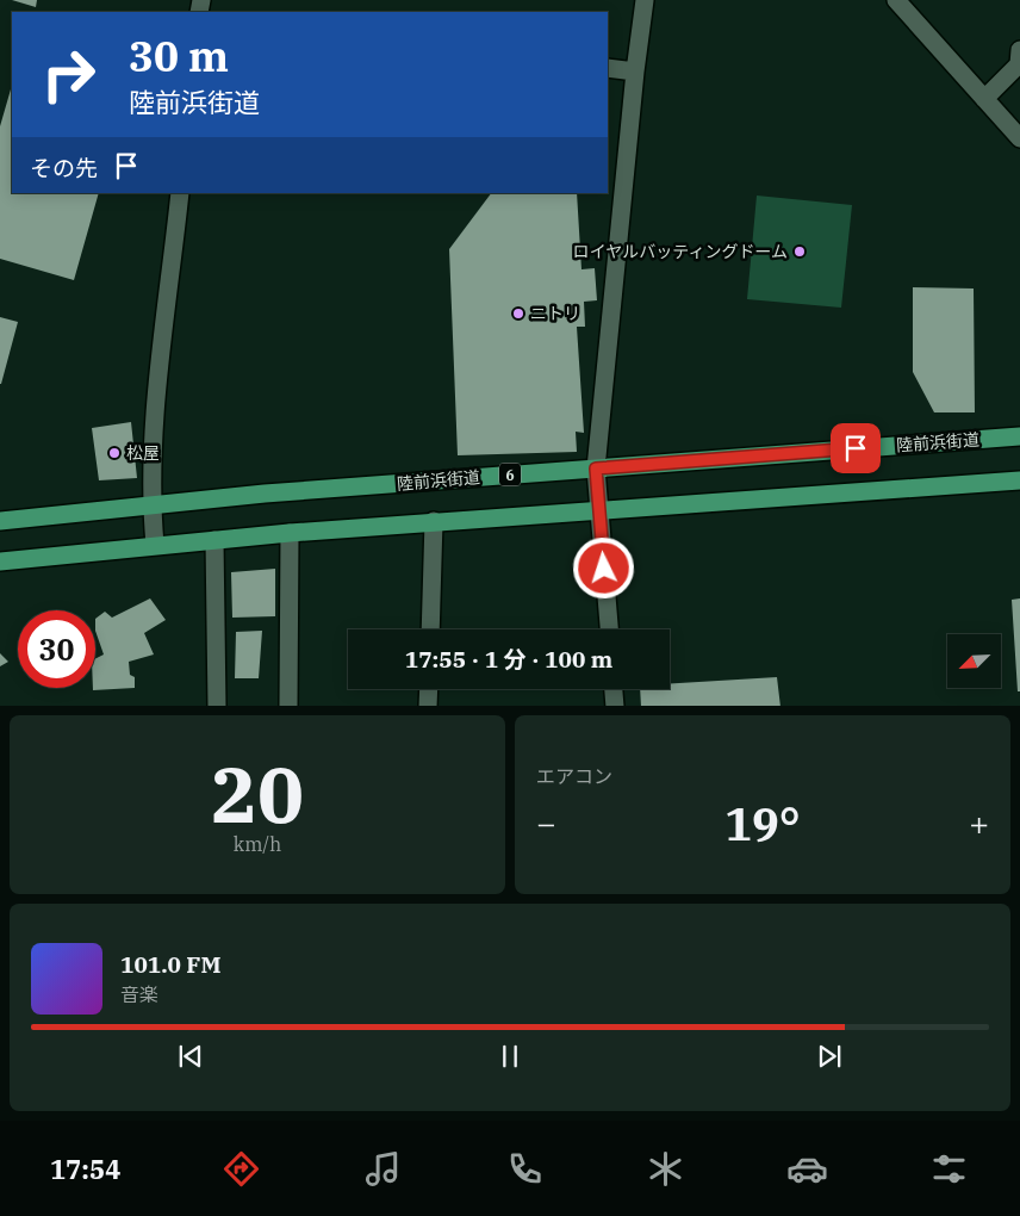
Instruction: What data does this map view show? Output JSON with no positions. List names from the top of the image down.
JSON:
{
  "streets": {
    "highway": ["陸前浜街道", "6"]
  },
  "places": ["ロイヤルバッティングドーム", "ニトリ", "松屋"],
  "north": "bottom left",
  "page": {
    "turn": ["30 m", "陸前浜街道"],
    "then": "その先",
    "limit": "30",
    "trip": "17:55 · 1 分 · 100 m",
    "tile": [
      ["20", "km/h"],
      "エアコン"
    ],
    "heat": ["−", "19°", "+"],
    "song": ["101.0 FM", "音楽"],
    "tabs": "17:54"
  }
}
